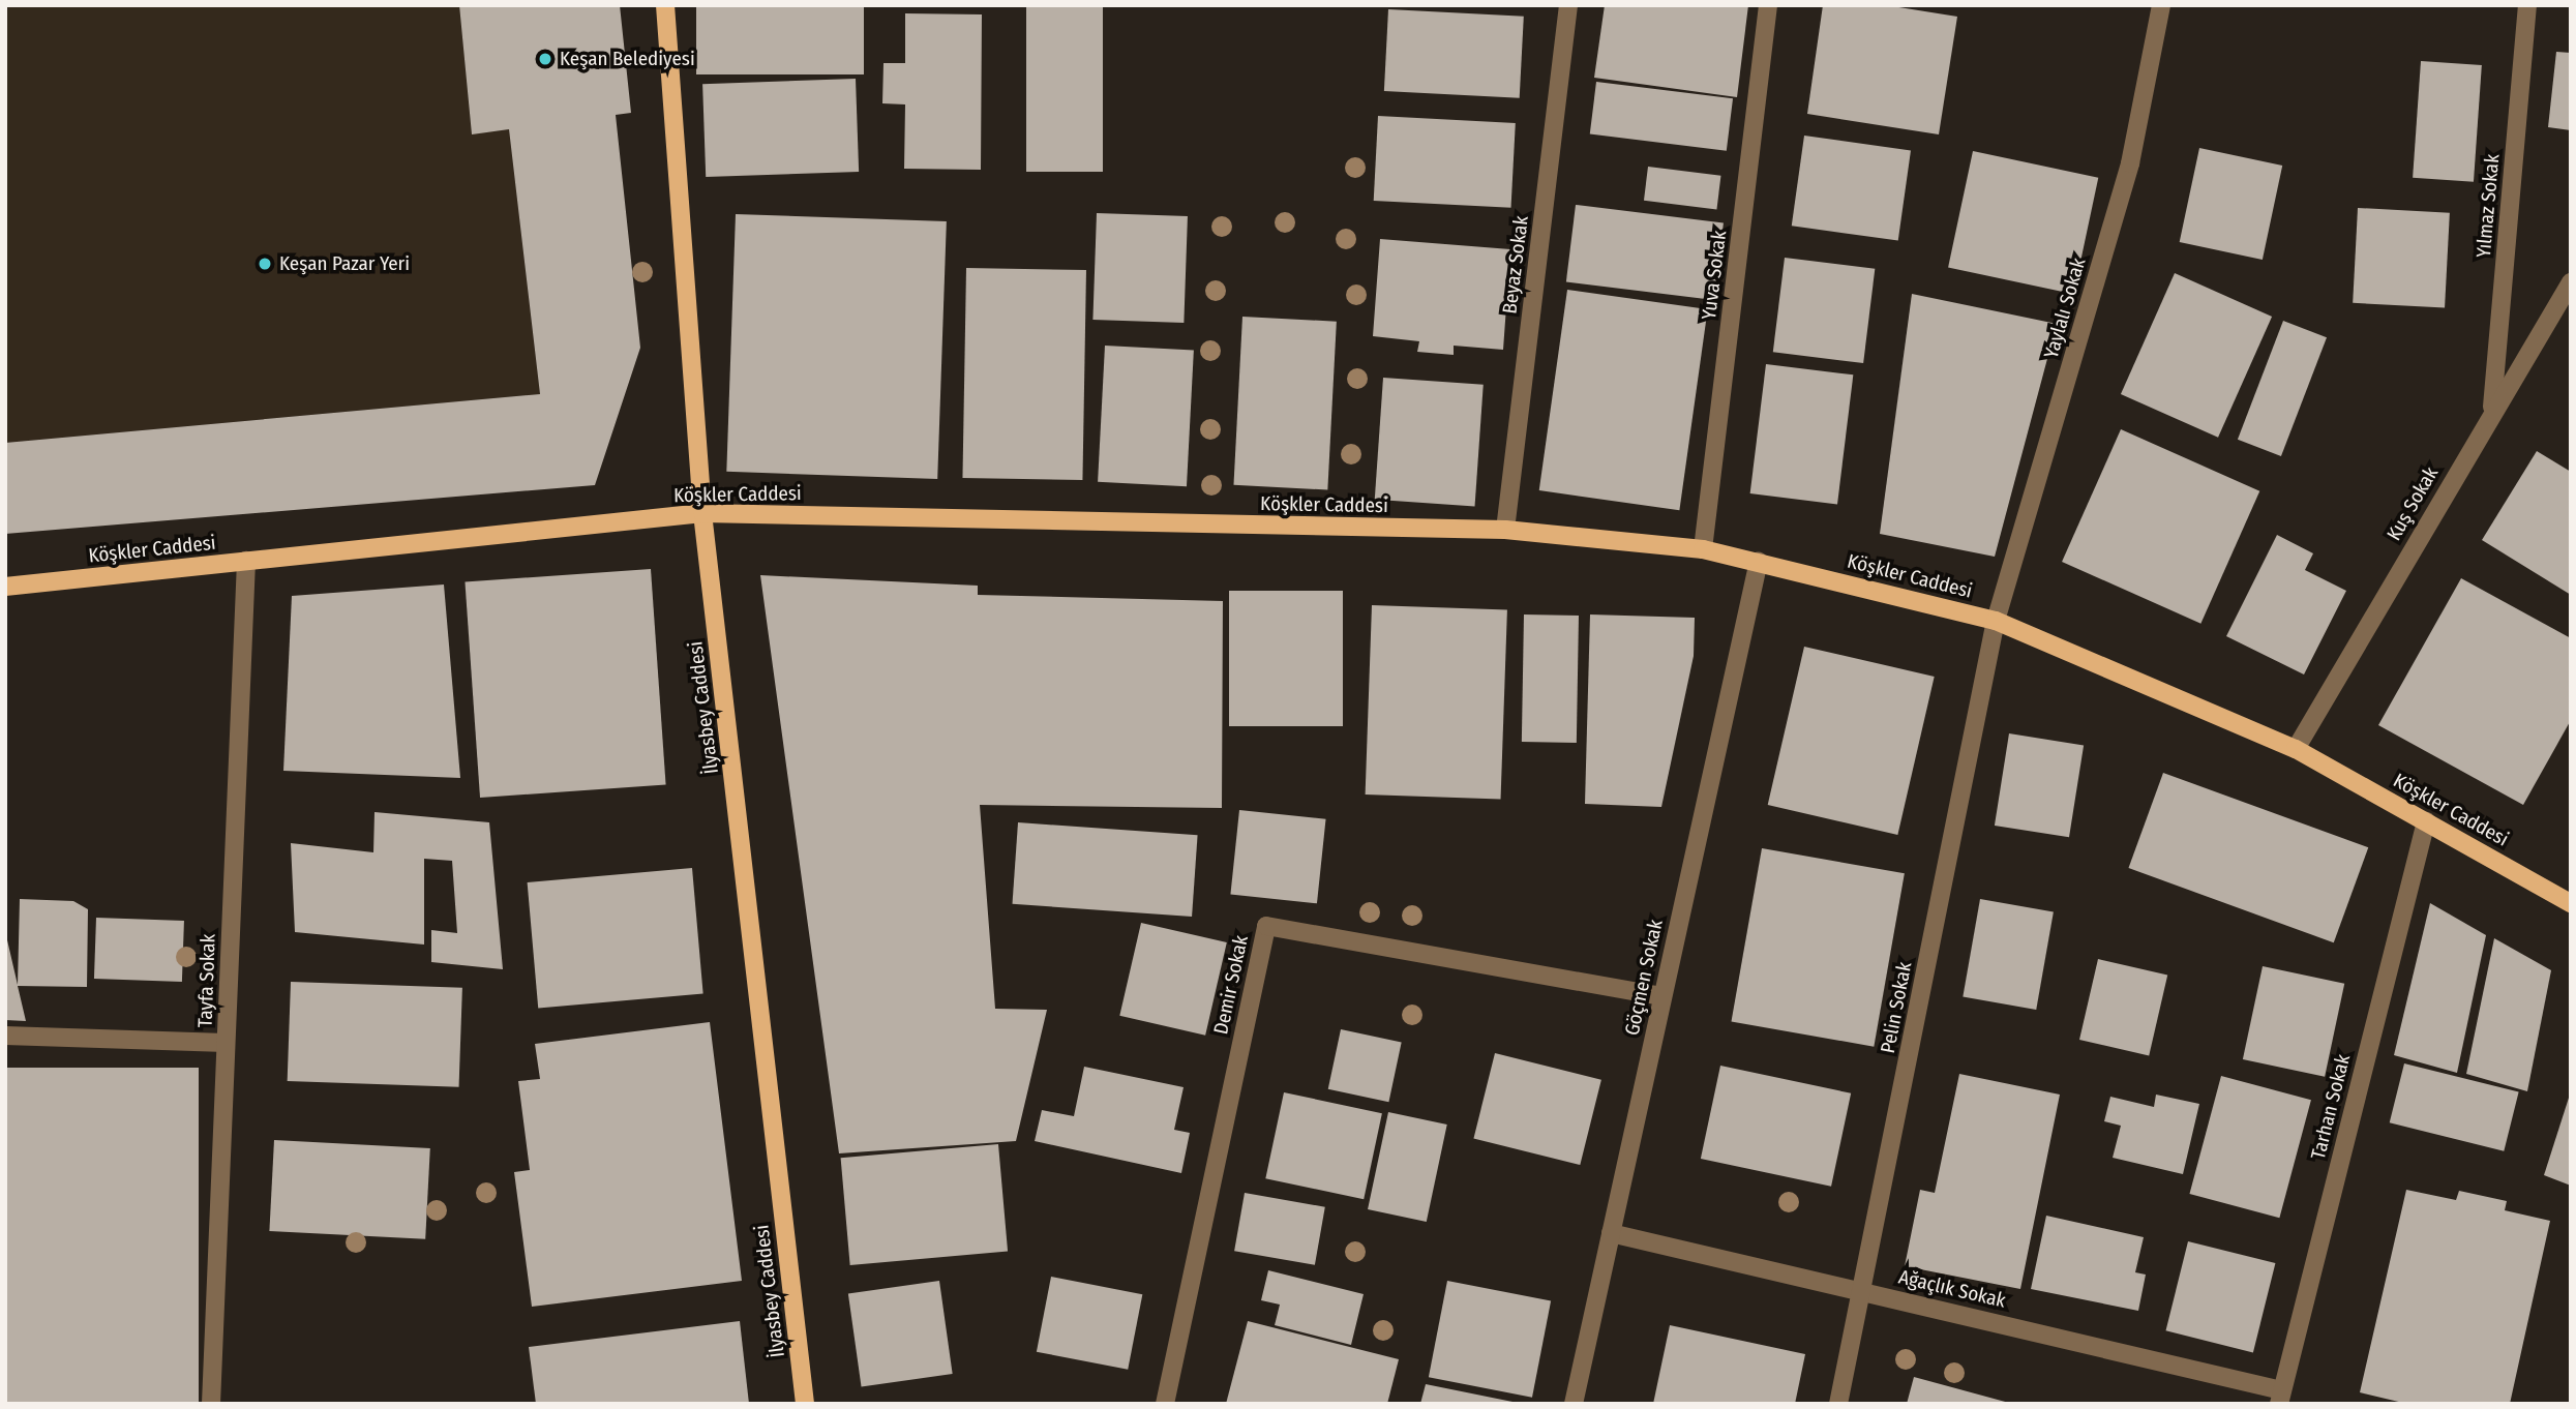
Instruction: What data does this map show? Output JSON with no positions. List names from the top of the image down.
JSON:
{
  "streets": {
    "main road": ["Köşkler Caddesi", "İlyasbey Caddesi"],
    "street": [
      "Yılmaz Sokak",
      "Beyaz Sokak",
      "Yuva Sokak",
      "Yaylalı Sokak",
      "Kuş Sokak",
      "Göçmen Sokak",
      "Tayfa Sokak",
      "Demir Sokak",
      "Pelin Sokak",
      "Tarhan Sokak",
      "Ağaçlık Sokak"
    ]
  },
  "crossings": [
    ["Yılmaz Sokak", "Kuş Sokak"],
    ["Beyaz Sokak", "Köşkler Caddesi"],
    ["Yuva Sokak", "Köşkler Caddesi"],
    ["Yaylalı Sokak", "Köşkler Caddesi"],
    ["Yaylalı Sokak", "Pelin Sokak"],
    ["Köşkler Caddesi", "Kuş Sokak"],
    ["Köşkler Caddesi", "İlyasbey Caddesi"],
    ["Köşkler Caddesi", "Göçmen Sokak"],
    ["Köşkler Caddesi", "Tayfa Sokak"],
    ["Köşkler Caddesi", "Pelin Sokak"],
    ["Köşkler Caddesi", "Tarhan Sokak"],
    ["Göçmen Sokak", "Demir Sokak"],
    ["Göçmen Sokak", "Ağaçlık Sokak"],
    ["Pelin Sokak", "Ağaçlık Sokak"],
    ["Tarhan Sokak", "Ağaçlık Sokak"]
  ],
  "places": ["Keşan Belediyesi", "Keşan Pazar Yeri"]
}
